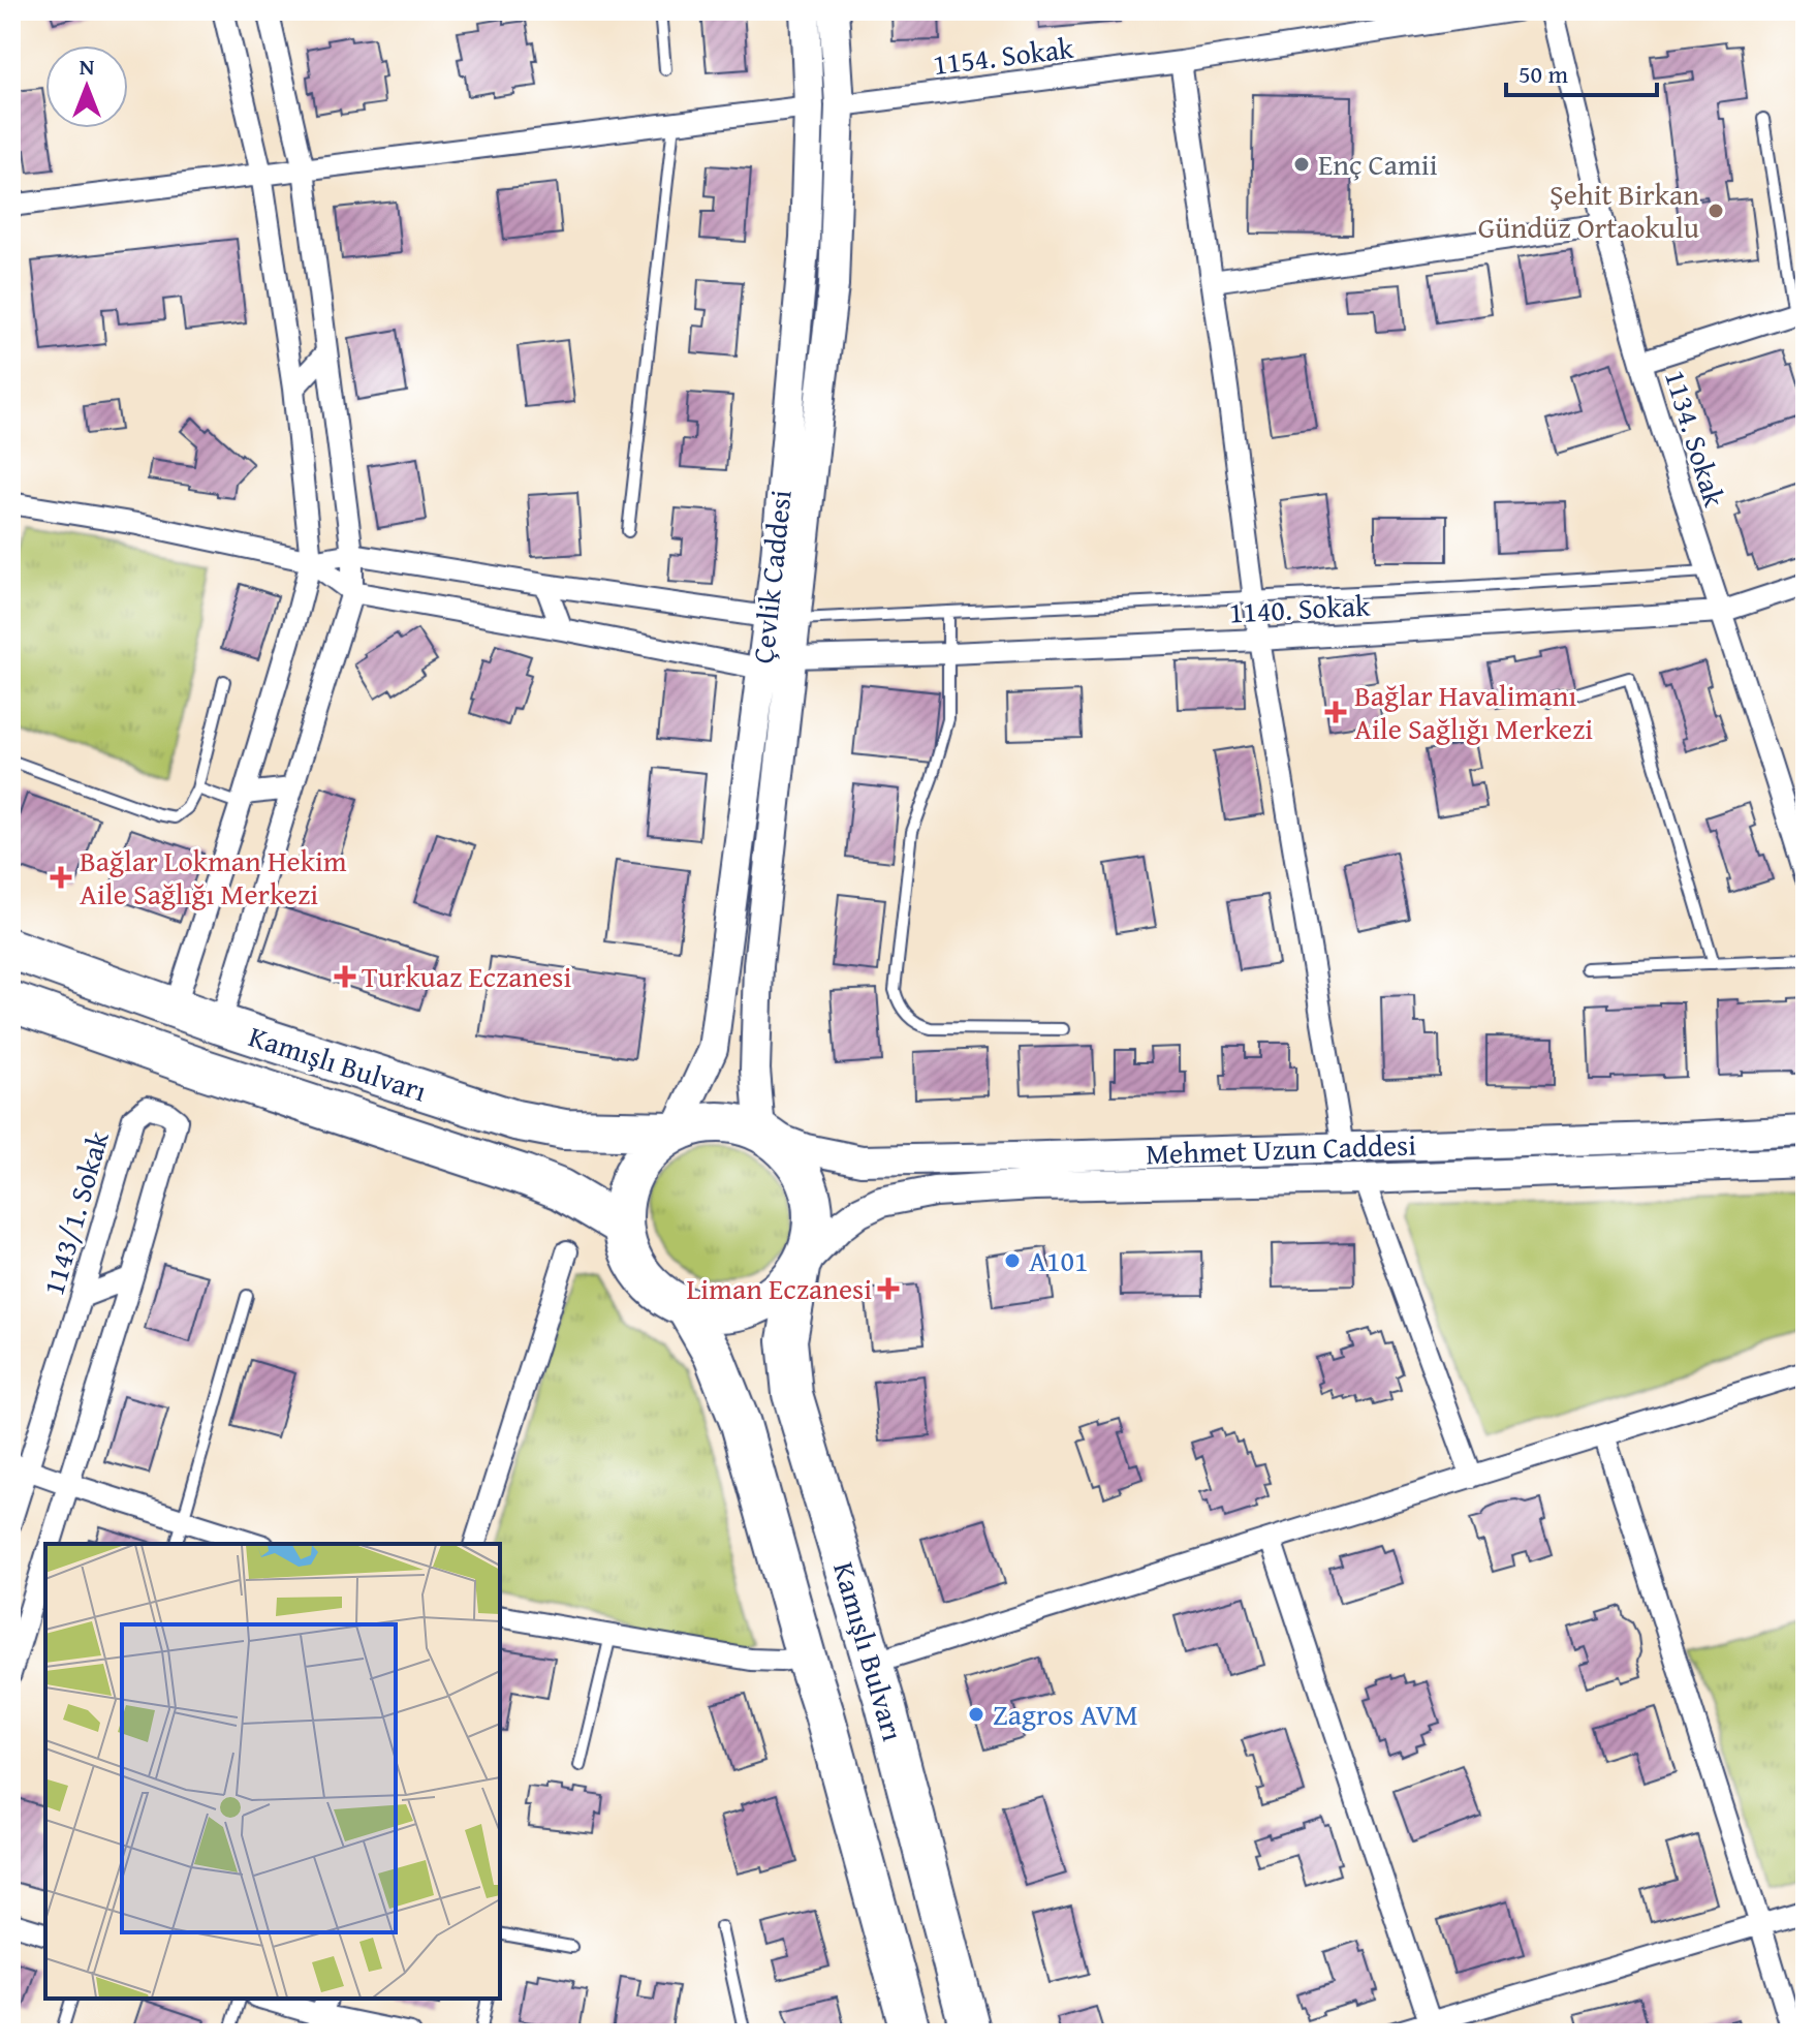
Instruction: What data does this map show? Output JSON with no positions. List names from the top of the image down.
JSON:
{
  "streets": {
    "highway": ["Kamışlı Bulvarı"],
    "main road": ["Çevlik Caddesi", "Mehmet Uzun Caddesi"],
    "street": [
      "1154. Sokak",
      "1134. Sokak",
      "1140. Sokak",
      "1143/1. Sokak"
    ]
  },
  "crossings": [
    ["1154. Sokak", "Çevlik Caddesi"],
    ["1134. Sokak", "1140. Sokak"],
    ["Çevlik Caddesi", "1140. Sokak"],
    ["Çevlik Caddesi", "Kamışlı Bulvarı"],
    ["Çevlik Caddesi", "Mehmet Uzun Caddesi"],
    ["Kamışlı Bulvarı", "Mehmet Uzun Caddesi"]
  ],
  "places": {
    "other": [
      "Enç Camii",
      "Şehit Birkan Gündüz Ortaokulu",
      "A101",
      "Zagros AVM"
    ],
    "health": [
      "Bağlar Havalimanı Aile Sağlığı Merkezi",
      "Bağlar Lokman Hekim Aile Sağlığı Merkezi",
      "Turkuaz Eczanesi",
      "Liman Eczanesi"
    ]
  },
  "scale_bar": "50 m",
  "north": "top"
}
